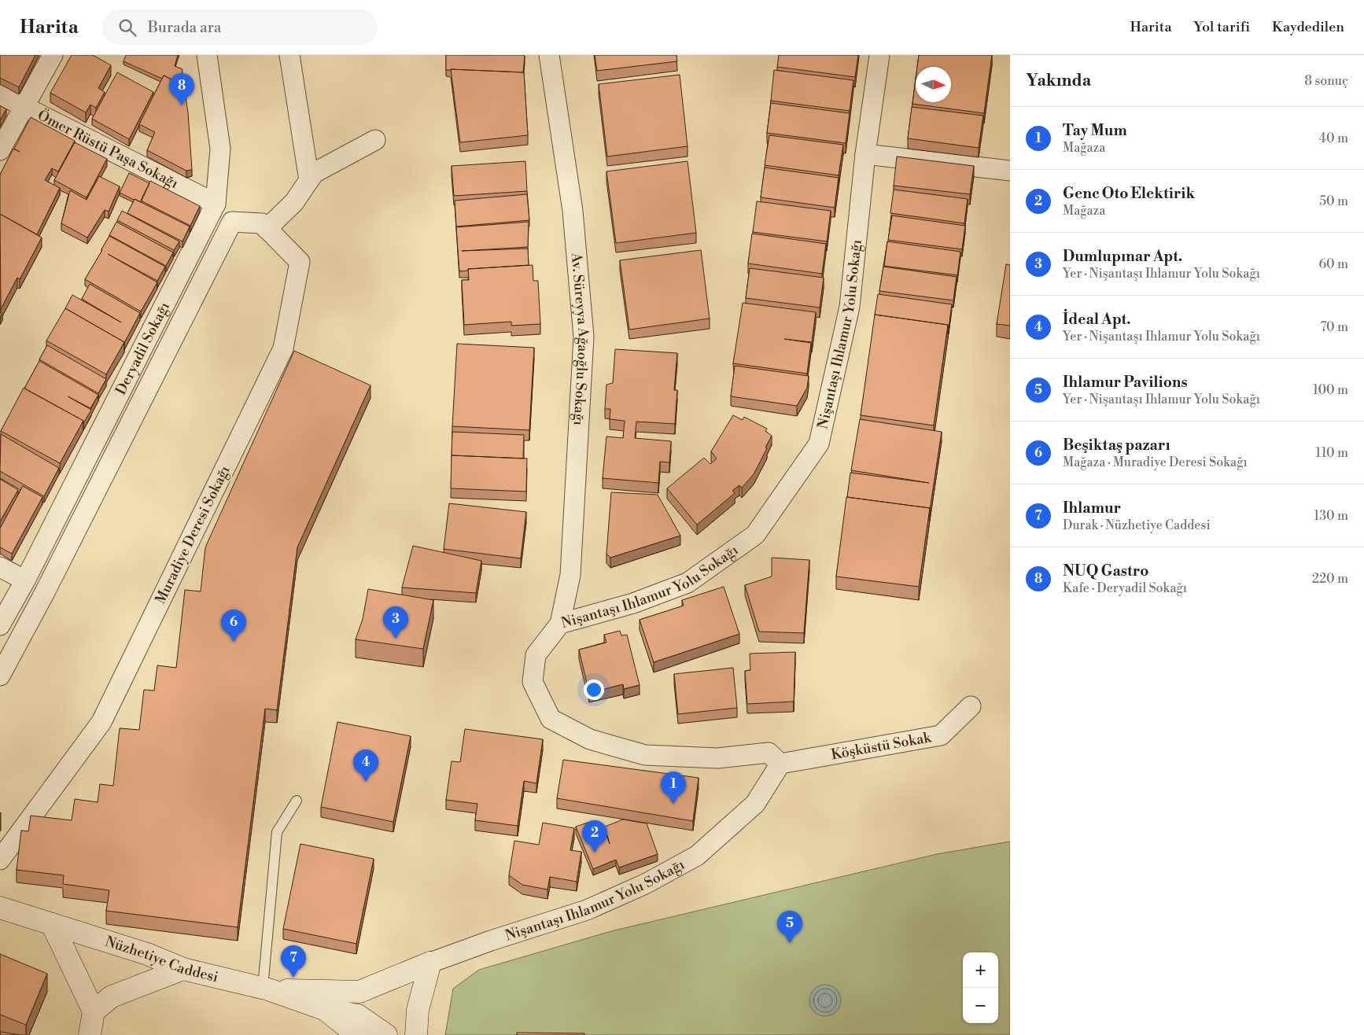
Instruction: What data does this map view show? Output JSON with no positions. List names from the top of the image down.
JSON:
{
  "streets": {
    "street": [
      "Ömer Rüstü Paşa Sokağı",
      "Nişantaşı Ihlamur Yolu Sokağı",
      "Av. Süreyya Ağaoğlu Sokağı",
      "Deryadil Sokağı",
      "Muradiye Deresi Sokağı",
      "Köşküstü Sokak",
      "Nüzhetiye Caddesi"
    ]
  },
  "crossings": [
    ["Ömer Rüstü Paşa Sokağı", "Deryadil Sokağı"],
    ["Nişantaşı Ihlamur Yolu Sokağı", "Av. Süreyya Ağaoğlu Sokağı"],
    ["Nişantaşı Ihlamur Yolu Sokağı", "Köşküstü Sokak"],
    ["Deryadil Sokağı", "Muradiye Deresi Sokağı"]
  ],
  "north": "right",
  "page": {
    "header": "Harita",
    "search": "Burada ara",
    "nav": ["Harita", "Yol tarifi", "Kaydedilen"],
    "heading": ["Yakında", "8 sonuç"],
    "pins": [
      "8",
      "3",
      "6",
      "4",
      "1",
      "2",
      "5",
      "7"
    ],
    "list": [
      {
        "mark": "1",
        "name": "Tay Mum",
        "note": "Mağaza",
        "value": "40 m"
      },
      {
        "mark": "2",
        "name": "Genc Oto Elektirik",
        "note": "Mağaza",
        "value": "50 m"
      },
      {
        "mark": "3",
        "name": "Dumlupınar Apt.",
        "note": "Yer · Nişantaşı Ihlamur Yolu Sokağı",
        "value": "60 m"
      },
      {
        "mark": "4",
        "name": "İdeal Apt.",
        "note": "Yer · Nişantaşı Ihlamur Yolu Sokağı",
        "value": "70 m"
      },
      {
        "mark": "5",
        "name": "Ihlamur Pavilions",
        "note": "Yer · Nişantaşı Ihlamur Yolu Sokağı",
        "value": "100 m"
      },
      {
        "mark": "6",
        "name": "Beşiktaş pazarı",
        "note": "Mağaza · Muradiye Deresi Sokağı",
        "value": "110 m"
      },
      {
        "mark": "7",
        "name": "Ihlamur",
        "note": "Durak · Nüzhetiye Caddesi",
        "value": "130 m"
      },
      {
        "mark": "8",
        "name": "NUQ Gastro",
        "note": "Kafe · Deryadil Sokağı",
        "value": "220 m"
      }
    ],
    "map_buttons": ["+", "−"]
  }
}
